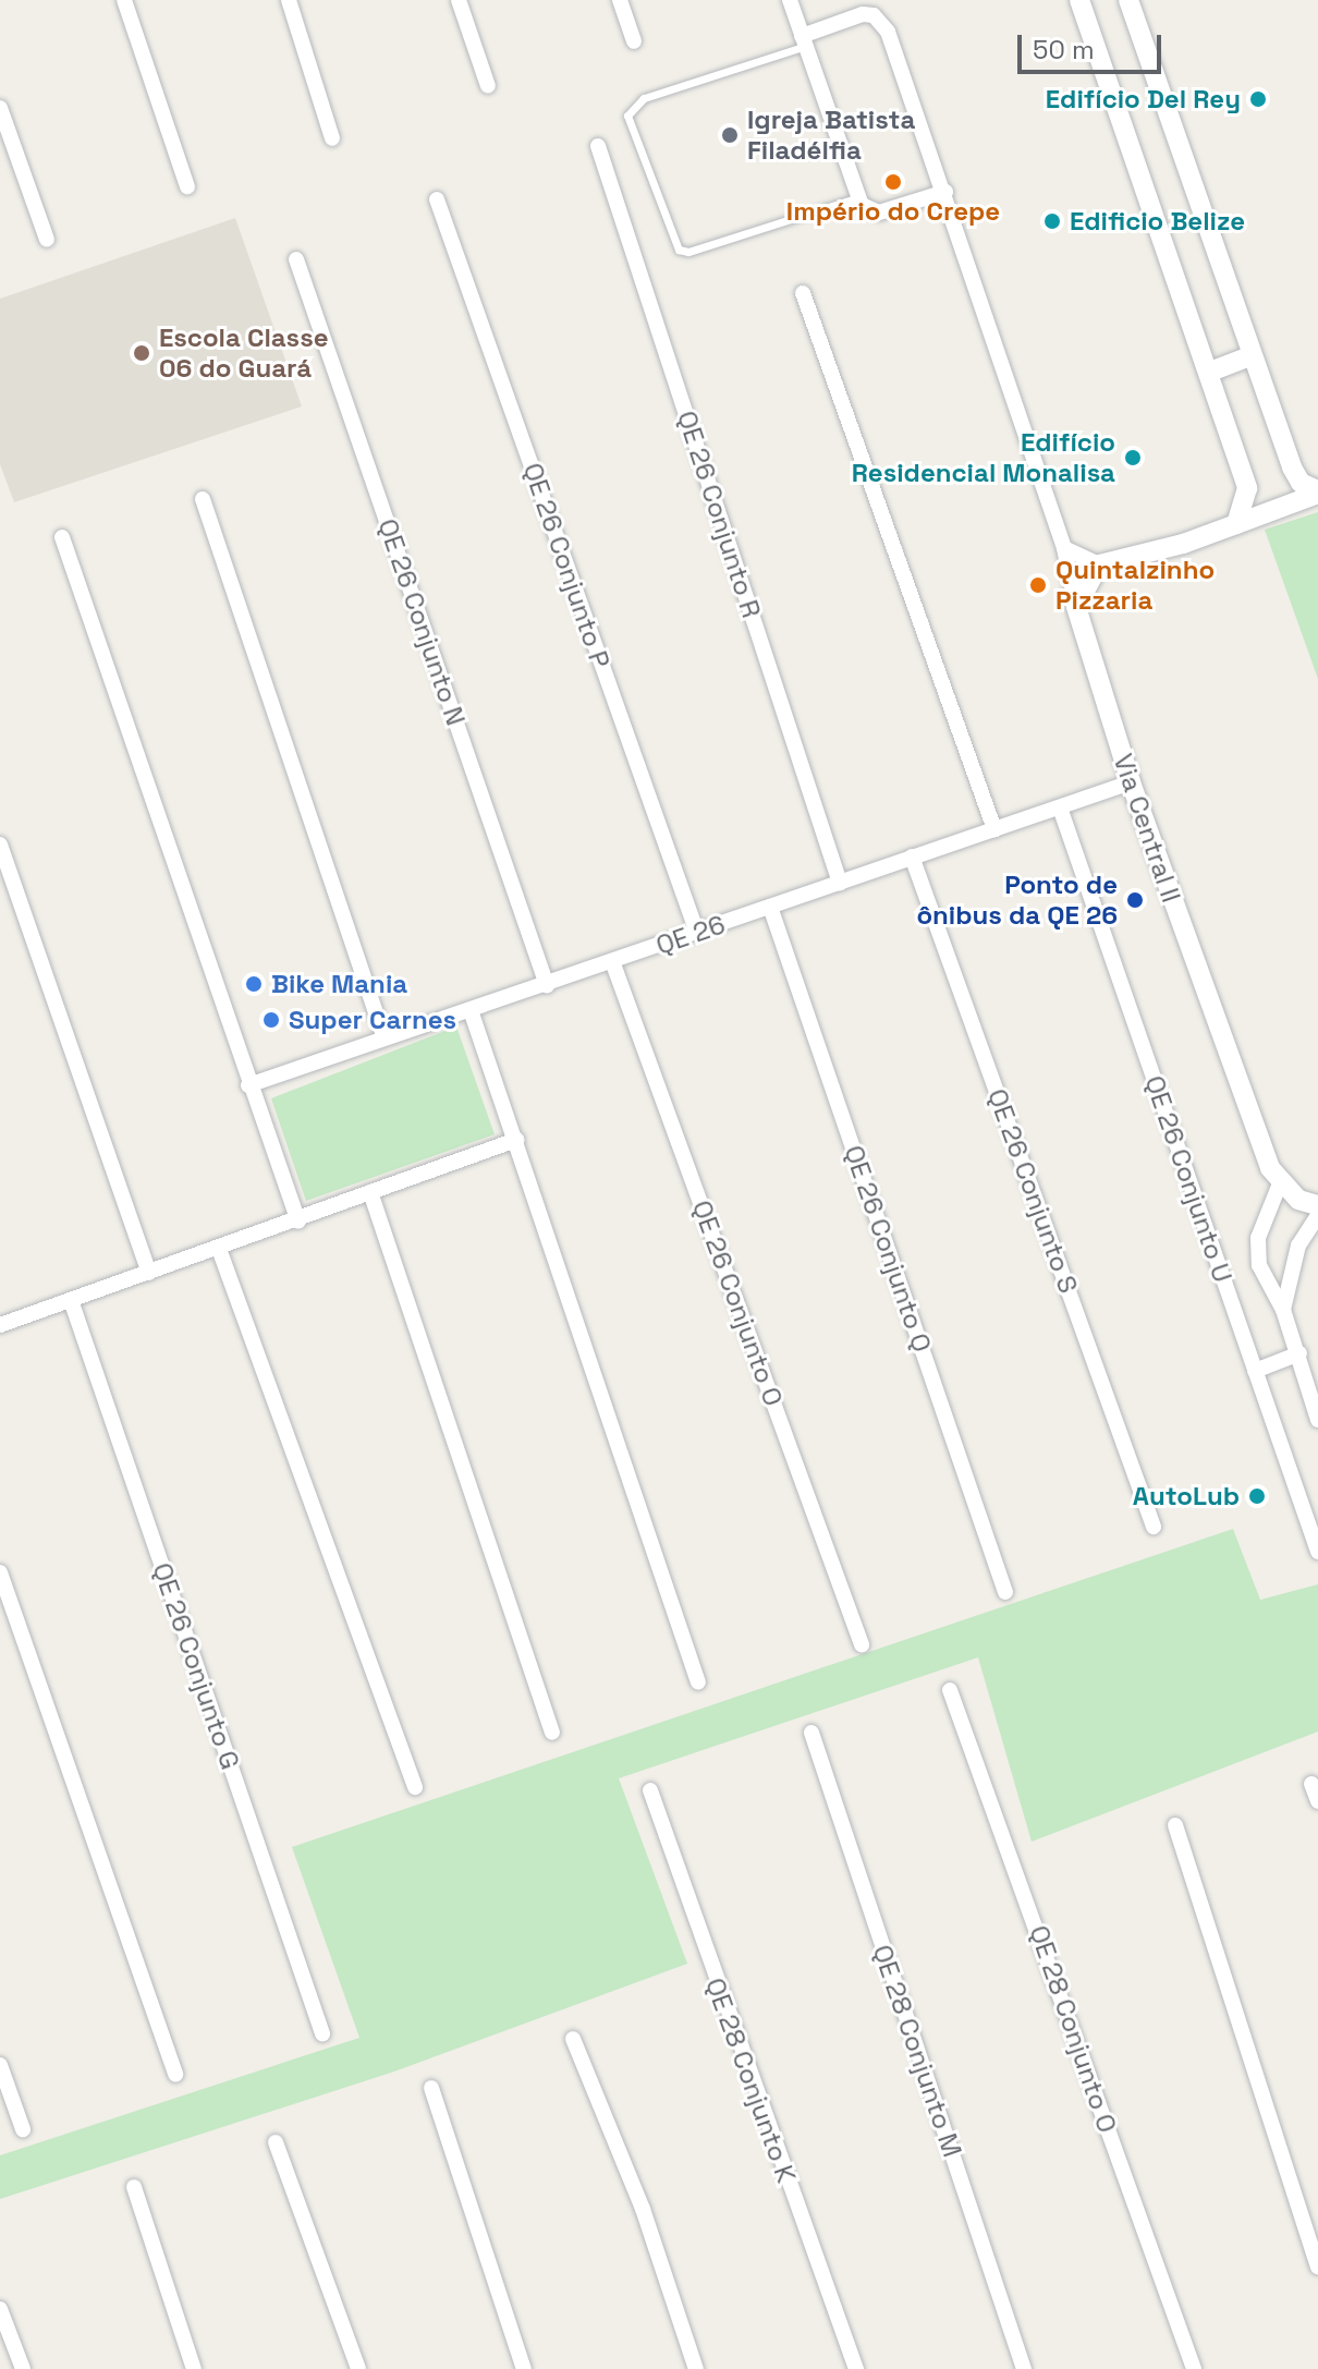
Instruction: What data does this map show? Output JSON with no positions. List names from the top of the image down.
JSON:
{
  "streets": {
    "street": [
      "QE 26 Conjunto R",
      "QE 26 Conjunto P",
      "QE 26 Conjunto N",
      "Via Central II",
      "QE 26",
      "QE 26 Conjunto U",
      "QE 26 Conjunto S",
      "QE 26 Conjunto Q",
      "QE 26 Conjunto O",
      "QE 26 Conjunto G",
      "QE 28 Conjunto O",
      "QE 28 Conjunto M",
      "QE 28 Conjunto K"
    ]
  },
  "crossings": [
    ["QE 26 Conjunto R", "QE 26"],
    ["QE 26 Conjunto P", "QE 26"],
    ["QE 26 Conjunto N", "QE 26"],
    ["Via Central II", "QE 26"],
    ["QE 26", "QE 26 Conjunto U"],
    ["QE 26", "QE 26 Conjunto S"],
    ["QE 26", "QE 26 Conjunto Q"],
    ["QE 26", "QE 26 Conjunto O"]
  ],
  "places": [
    "Edifício Del Rey",
    "Igreja Batista Filadélfia",
    "Império do Crepe",
    "Edificio Belize",
    "Escola Classe 06 do Guará",
    "Edifício Residencial Monalisa",
    "Quintalzinho Pizzaria",
    "Ponto de ônibus da QE 26",
    "Bike Mania",
    "Super Carnes",
    "AutoLub"
  ],
  "scale_bar": "50 m"
}
